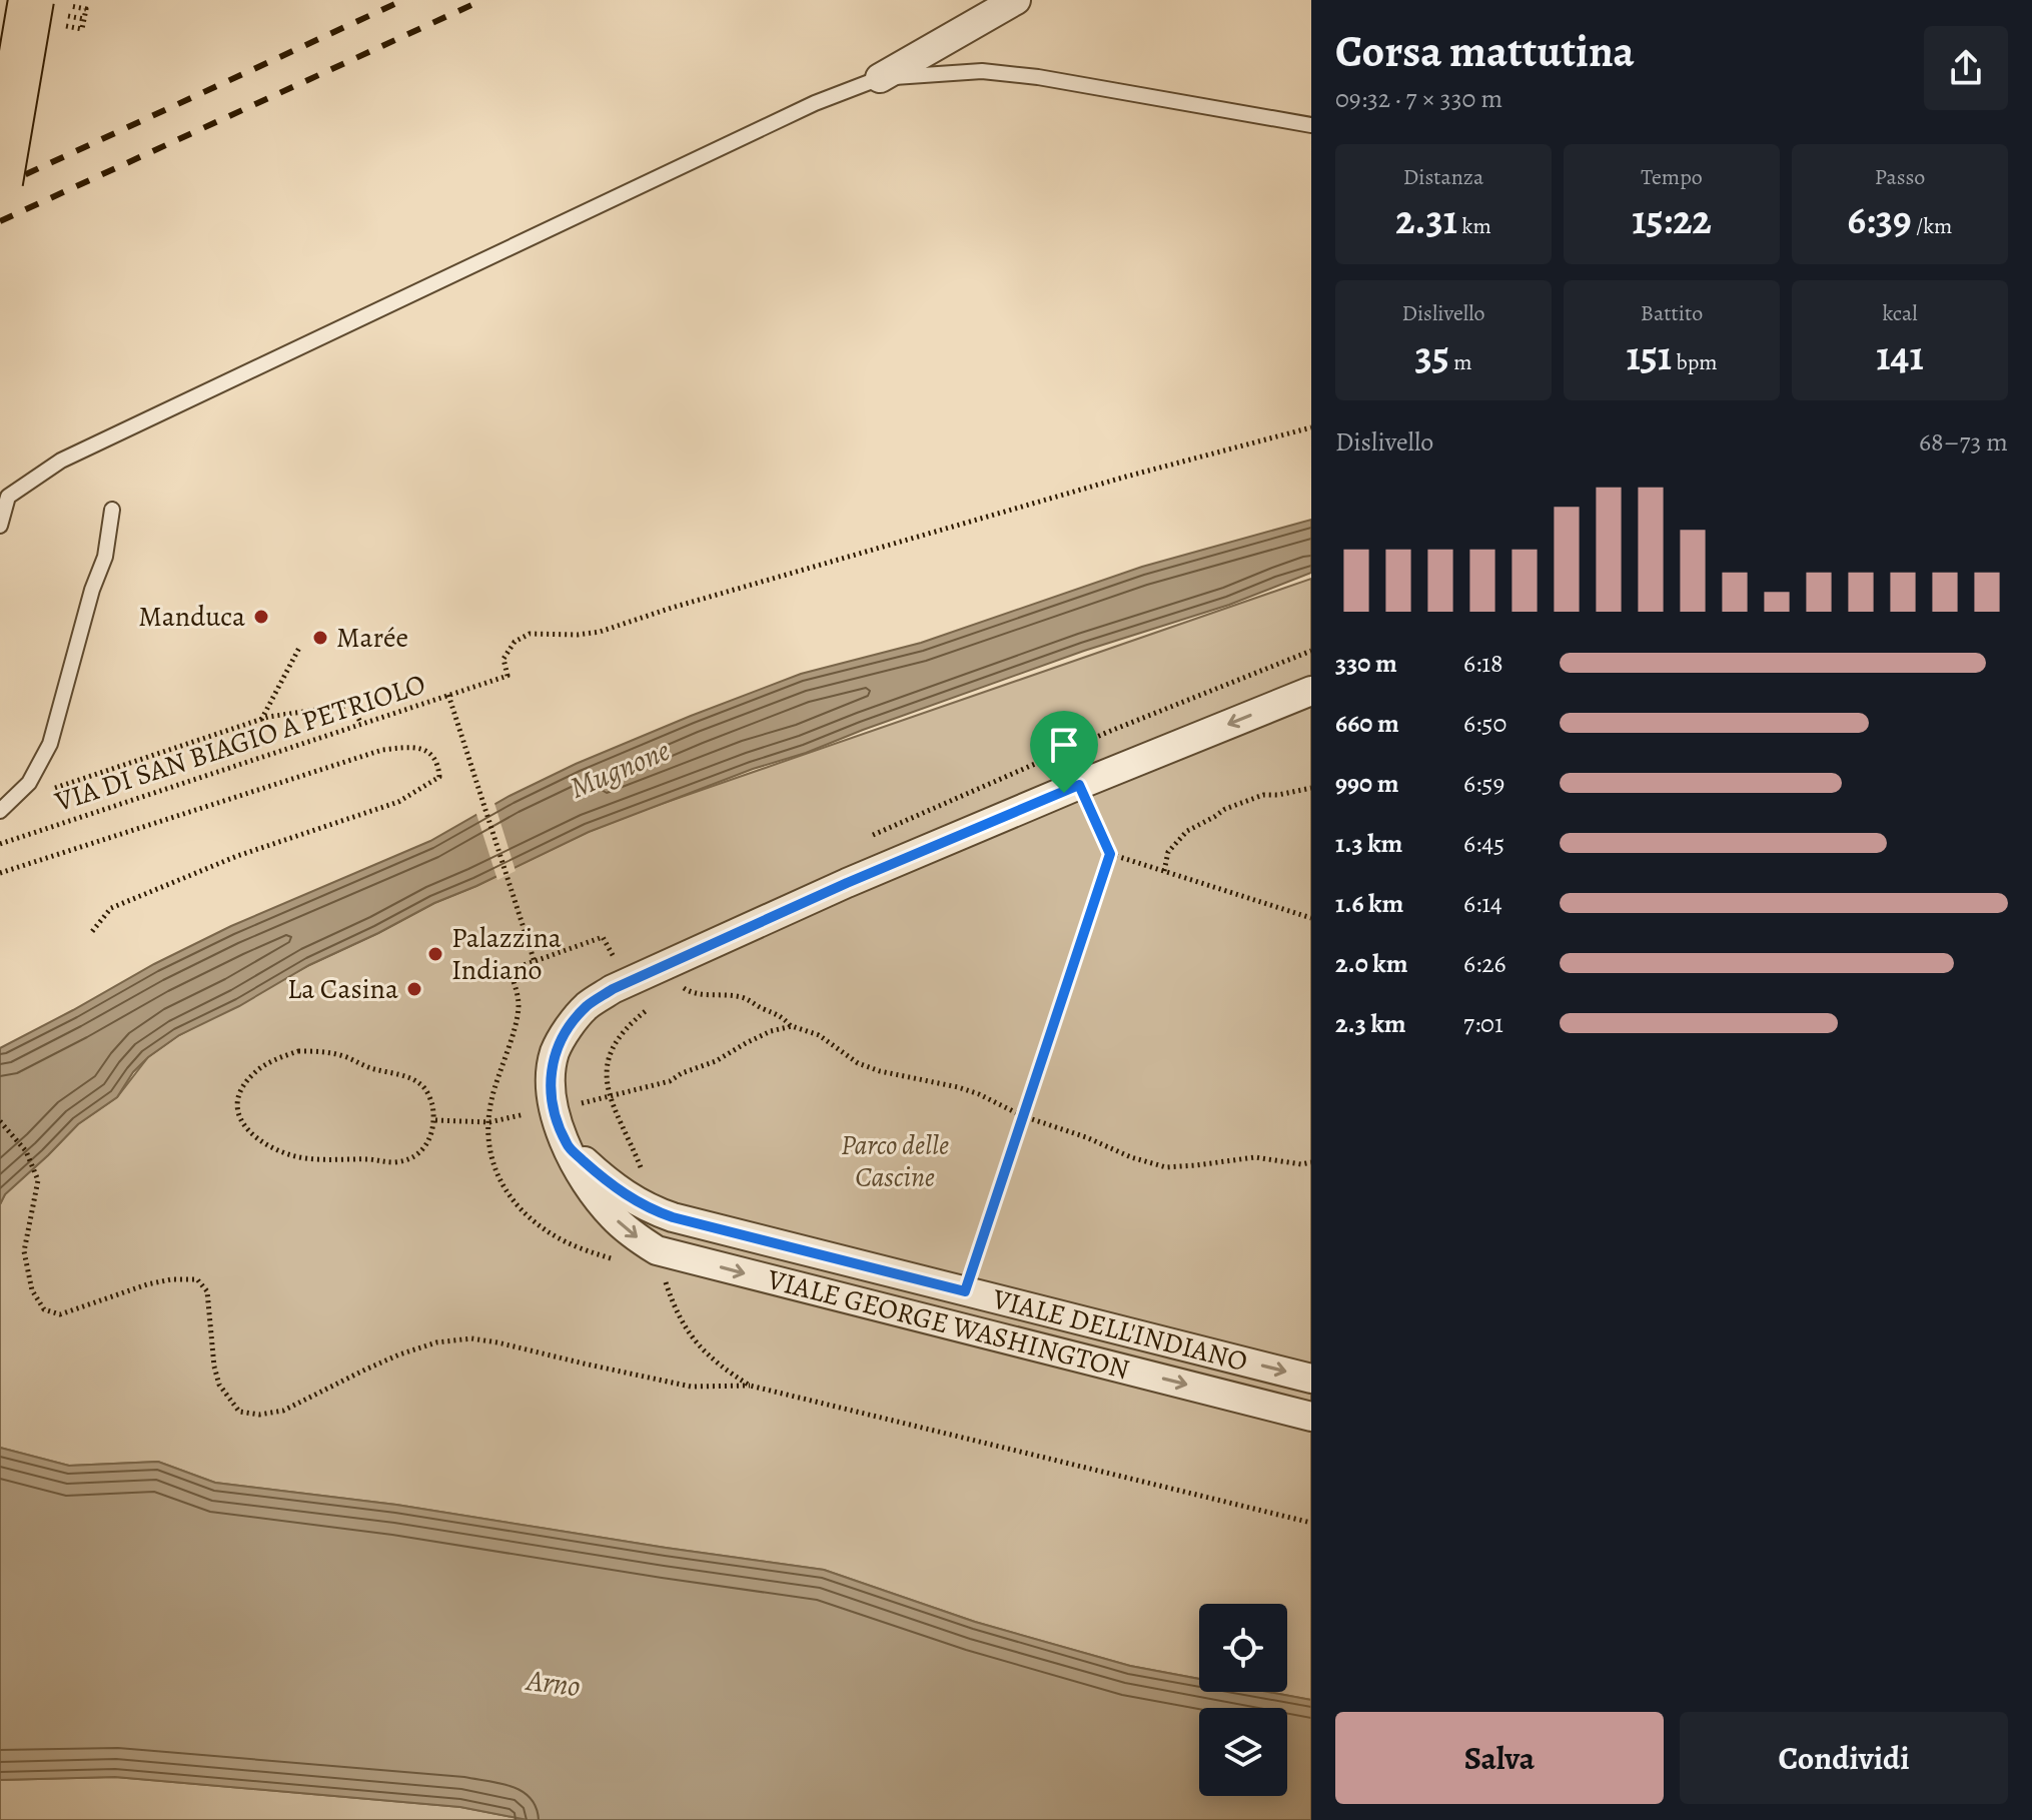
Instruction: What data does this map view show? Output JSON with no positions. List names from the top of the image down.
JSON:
{
  "streets": {
    "street": ["VIALE GEORGE WASHINGTON", "VIALE DELL'INDIANO"],
    "path": ["VIA DI SAN BIAGIO A PETRIOLO"]
  },
  "crossings": [
    ["VIALE GEORGE WASHINGTON", "VIALE DELL'INDIANO"]
  ],
  "one_way": ["VIALE GEORGE WASHINGTON", "VIALE DELL'INDIANO"],
  "water": ["Mugnone", "Arno"],
  "parks": ["Parco delle Cascine"],
  "places": [
    "Manduca",
    "Marée",
    "Palazzina Indiano",
    "La Casina"
  ],
  "page": {
    "heading": ["Corsa mattutina", "09:32 · 7 × 330 m"],
    "stats": [
      ["Distanza", "2.31 km"],
      ["Tempo", "15:22"],
      ["Passo", "6:39 /km"],
      ["Dislivello", "35 m"],
      ["Battito", "151 bpm"],
      ["kcal", "141"]
    ],
    "chart": ["Dislivello", "68–73 m"],
    "list": [
      {
        "name": "330 m",
        "note": "6:18"
      },
      {
        "name": "660 m",
        "note": "6:50"
      },
      {
        "name": "990 m",
        "note": "6:59"
      },
      {
        "name": "1.3 km",
        "note": "6:45"
      },
      {
        "name": "1.6 km",
        "note": "6:14"
      },
      {
        "name": "2.0 km",
        "note": "6:26"
      },
      {
        "name": "2.3 km",
        "note": "7:01"
      }
    ],
    "buttons": ["Salva", "Condividi"]
  }
}
